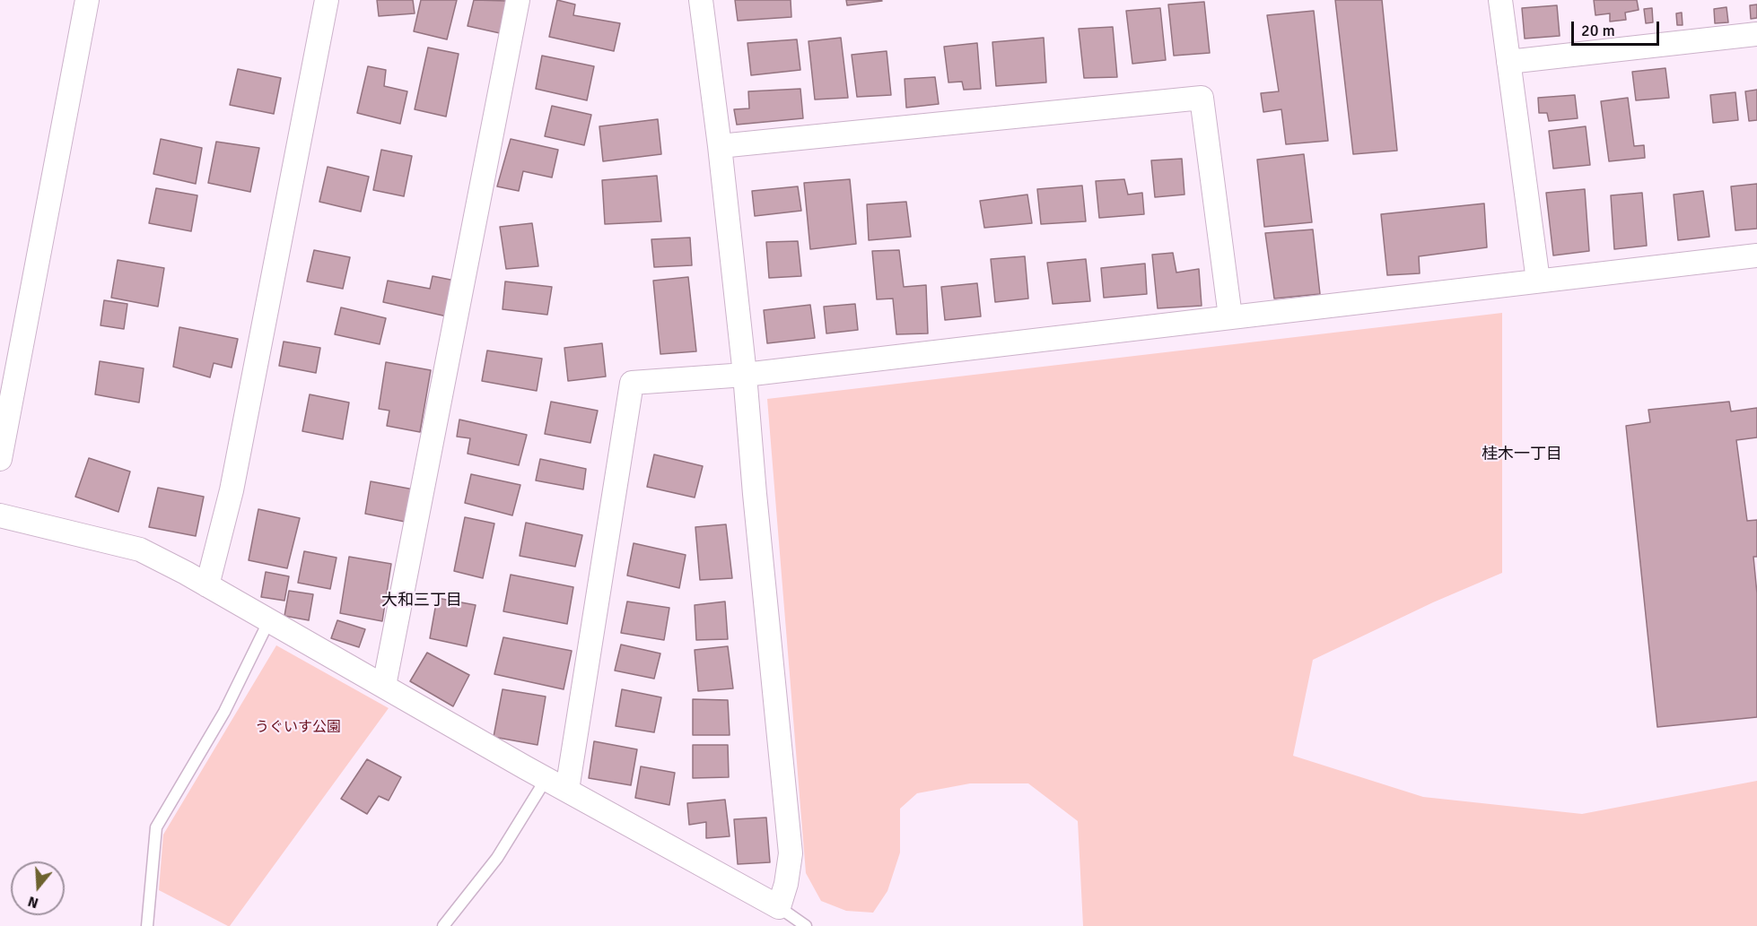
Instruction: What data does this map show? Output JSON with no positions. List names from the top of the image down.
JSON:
{
  "districts": ["桂木一丁目", "大和三丁目"],
  "parks": ["うぐいす公園"],
  "scale_bar": "20 m",
  "north": "bottom"
}
